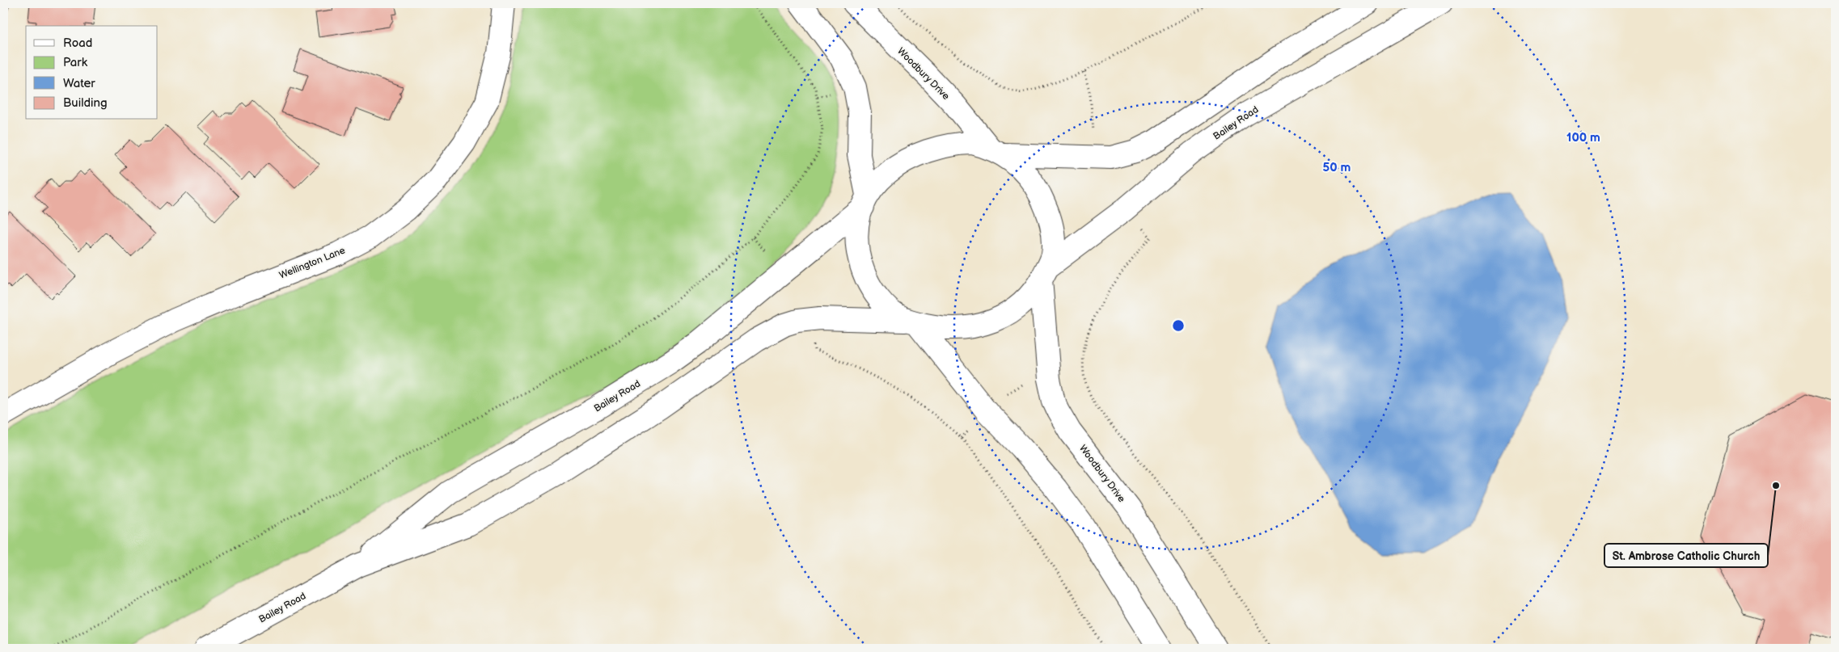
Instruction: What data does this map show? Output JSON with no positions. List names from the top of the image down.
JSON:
{
  "streets": {
    "main road": ["Woodbury Drive", "Bailey Road", "Wellington Lane"]
  },
  "crossings": [
    ["Woodbury Drive", "Bailey Road"]
  ],
  "places": ["St. Ambrose Catholic Church"],
  "legend": [
    "Road",
    "Park",
    "Water",
    "Building"
  ],
  "rings": ["100 m", "50 m"]
}
